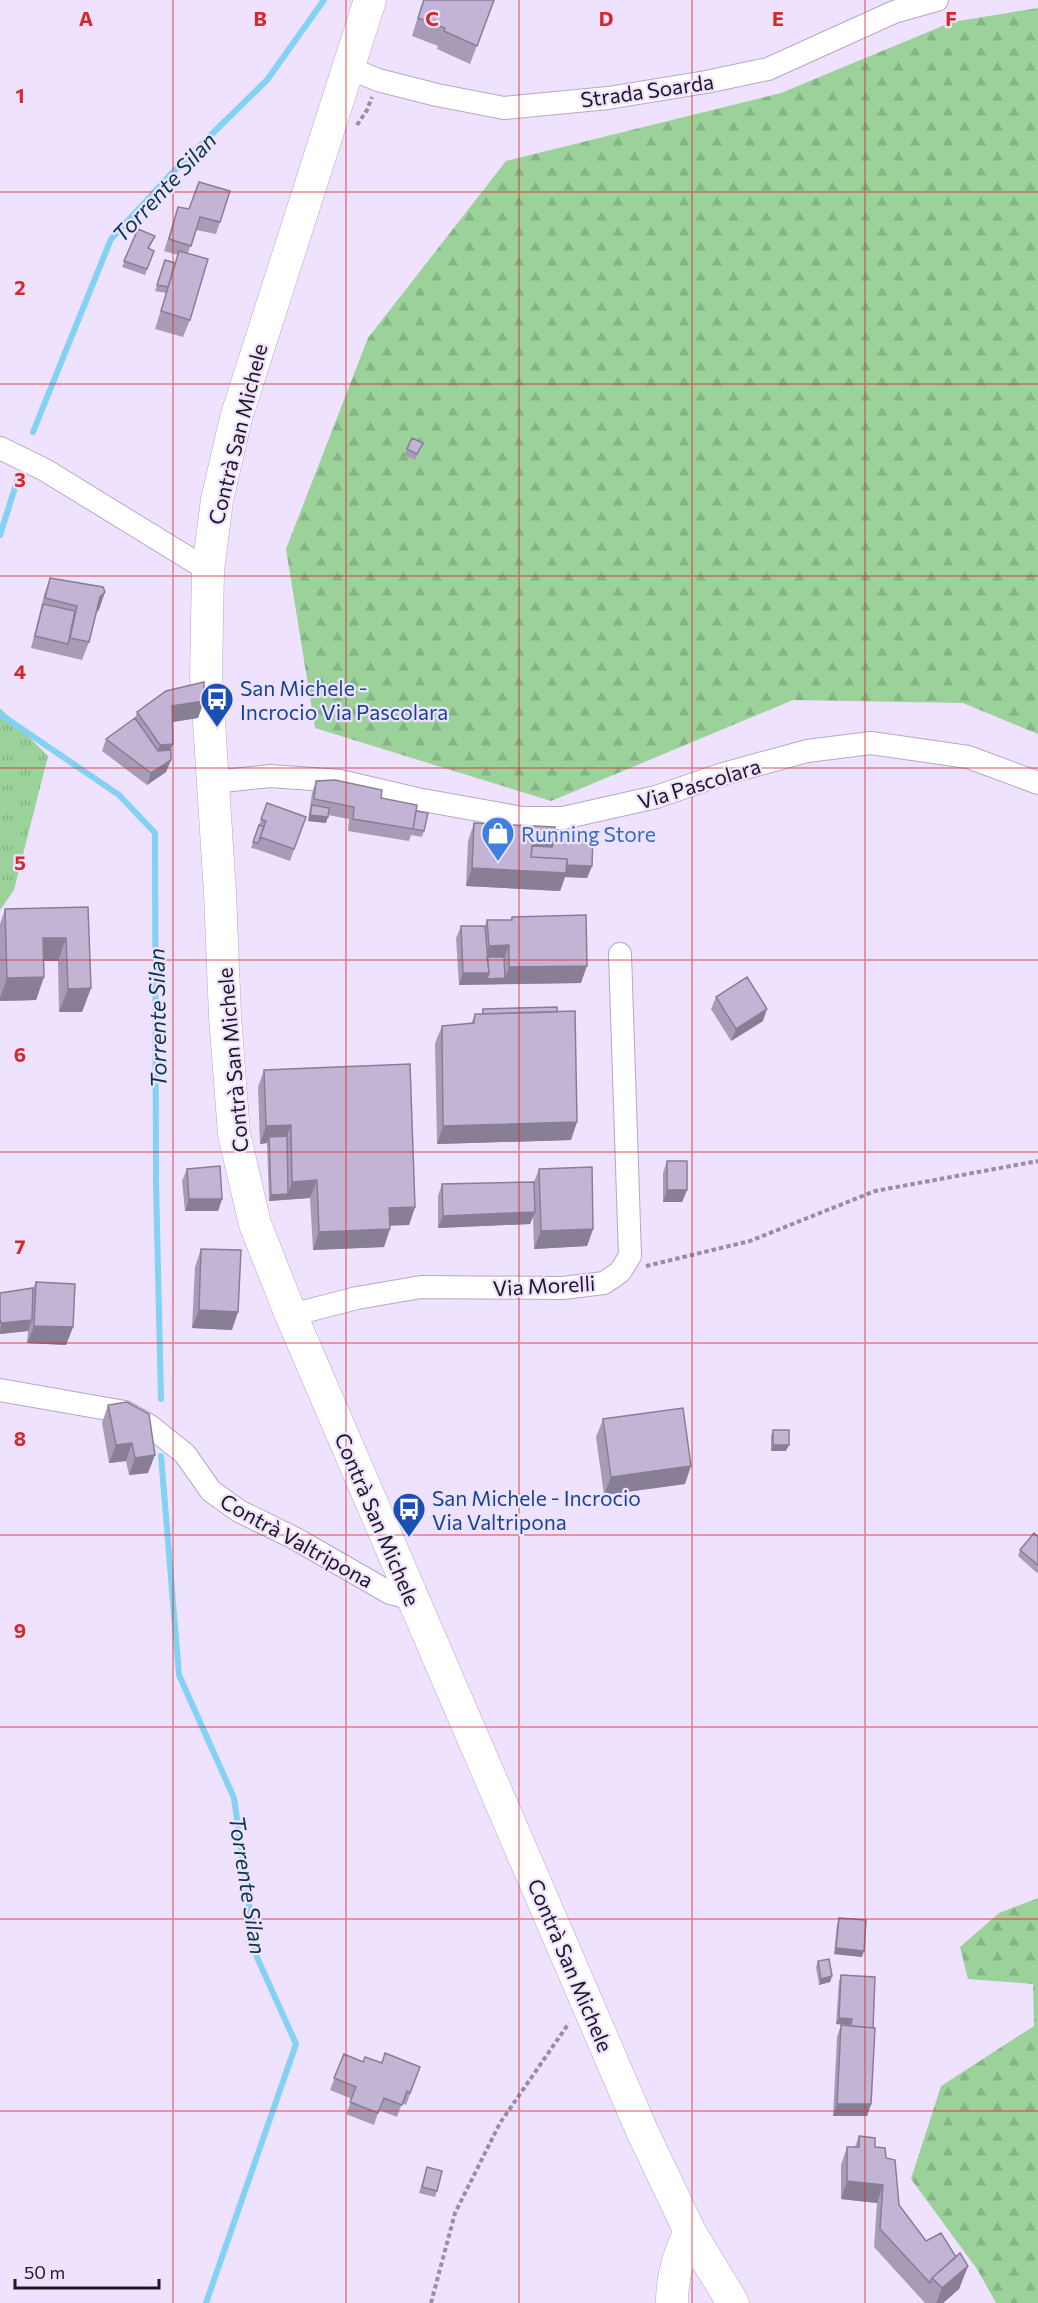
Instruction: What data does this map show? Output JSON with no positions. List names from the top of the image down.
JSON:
{
  "streets": {
    "main road": ["Contrà San Michele"],
    "street": [
      "Strada Soarda",
      "Via Pascolara",
      "Via Morelli",
      "Contrà Valtripona"
    ]
  },
  "crossings": [
    ["Strada Soarda", "Contrà San Michele"],
    ["Contrà San Michele", "Via Pascolara"],
    ["Contrà San Michele", "Via Morelli"],
    ["Contrà San Michele", "Contrà Valtripona"]
  ],
  "water": ["Torrente Silan"],
  "places": {
    "bus stop": ["San Michele - Incrocio Via Pascolara", "San Michele - Incrocio Via Valtripona"],
    "shop": ["Running Store"]
  },
  "scale_bar": "50 m",
  "grid": {
    "columns": [
      "A",
      "B",
      "C",
      "D",
      "E",
      "F"
    ],
    "rows": [
      "1",
      "2",
      "3",
      "4",
      "5",
      "6",
      "7",
      "8",
      "9"
    ]
  }
}
